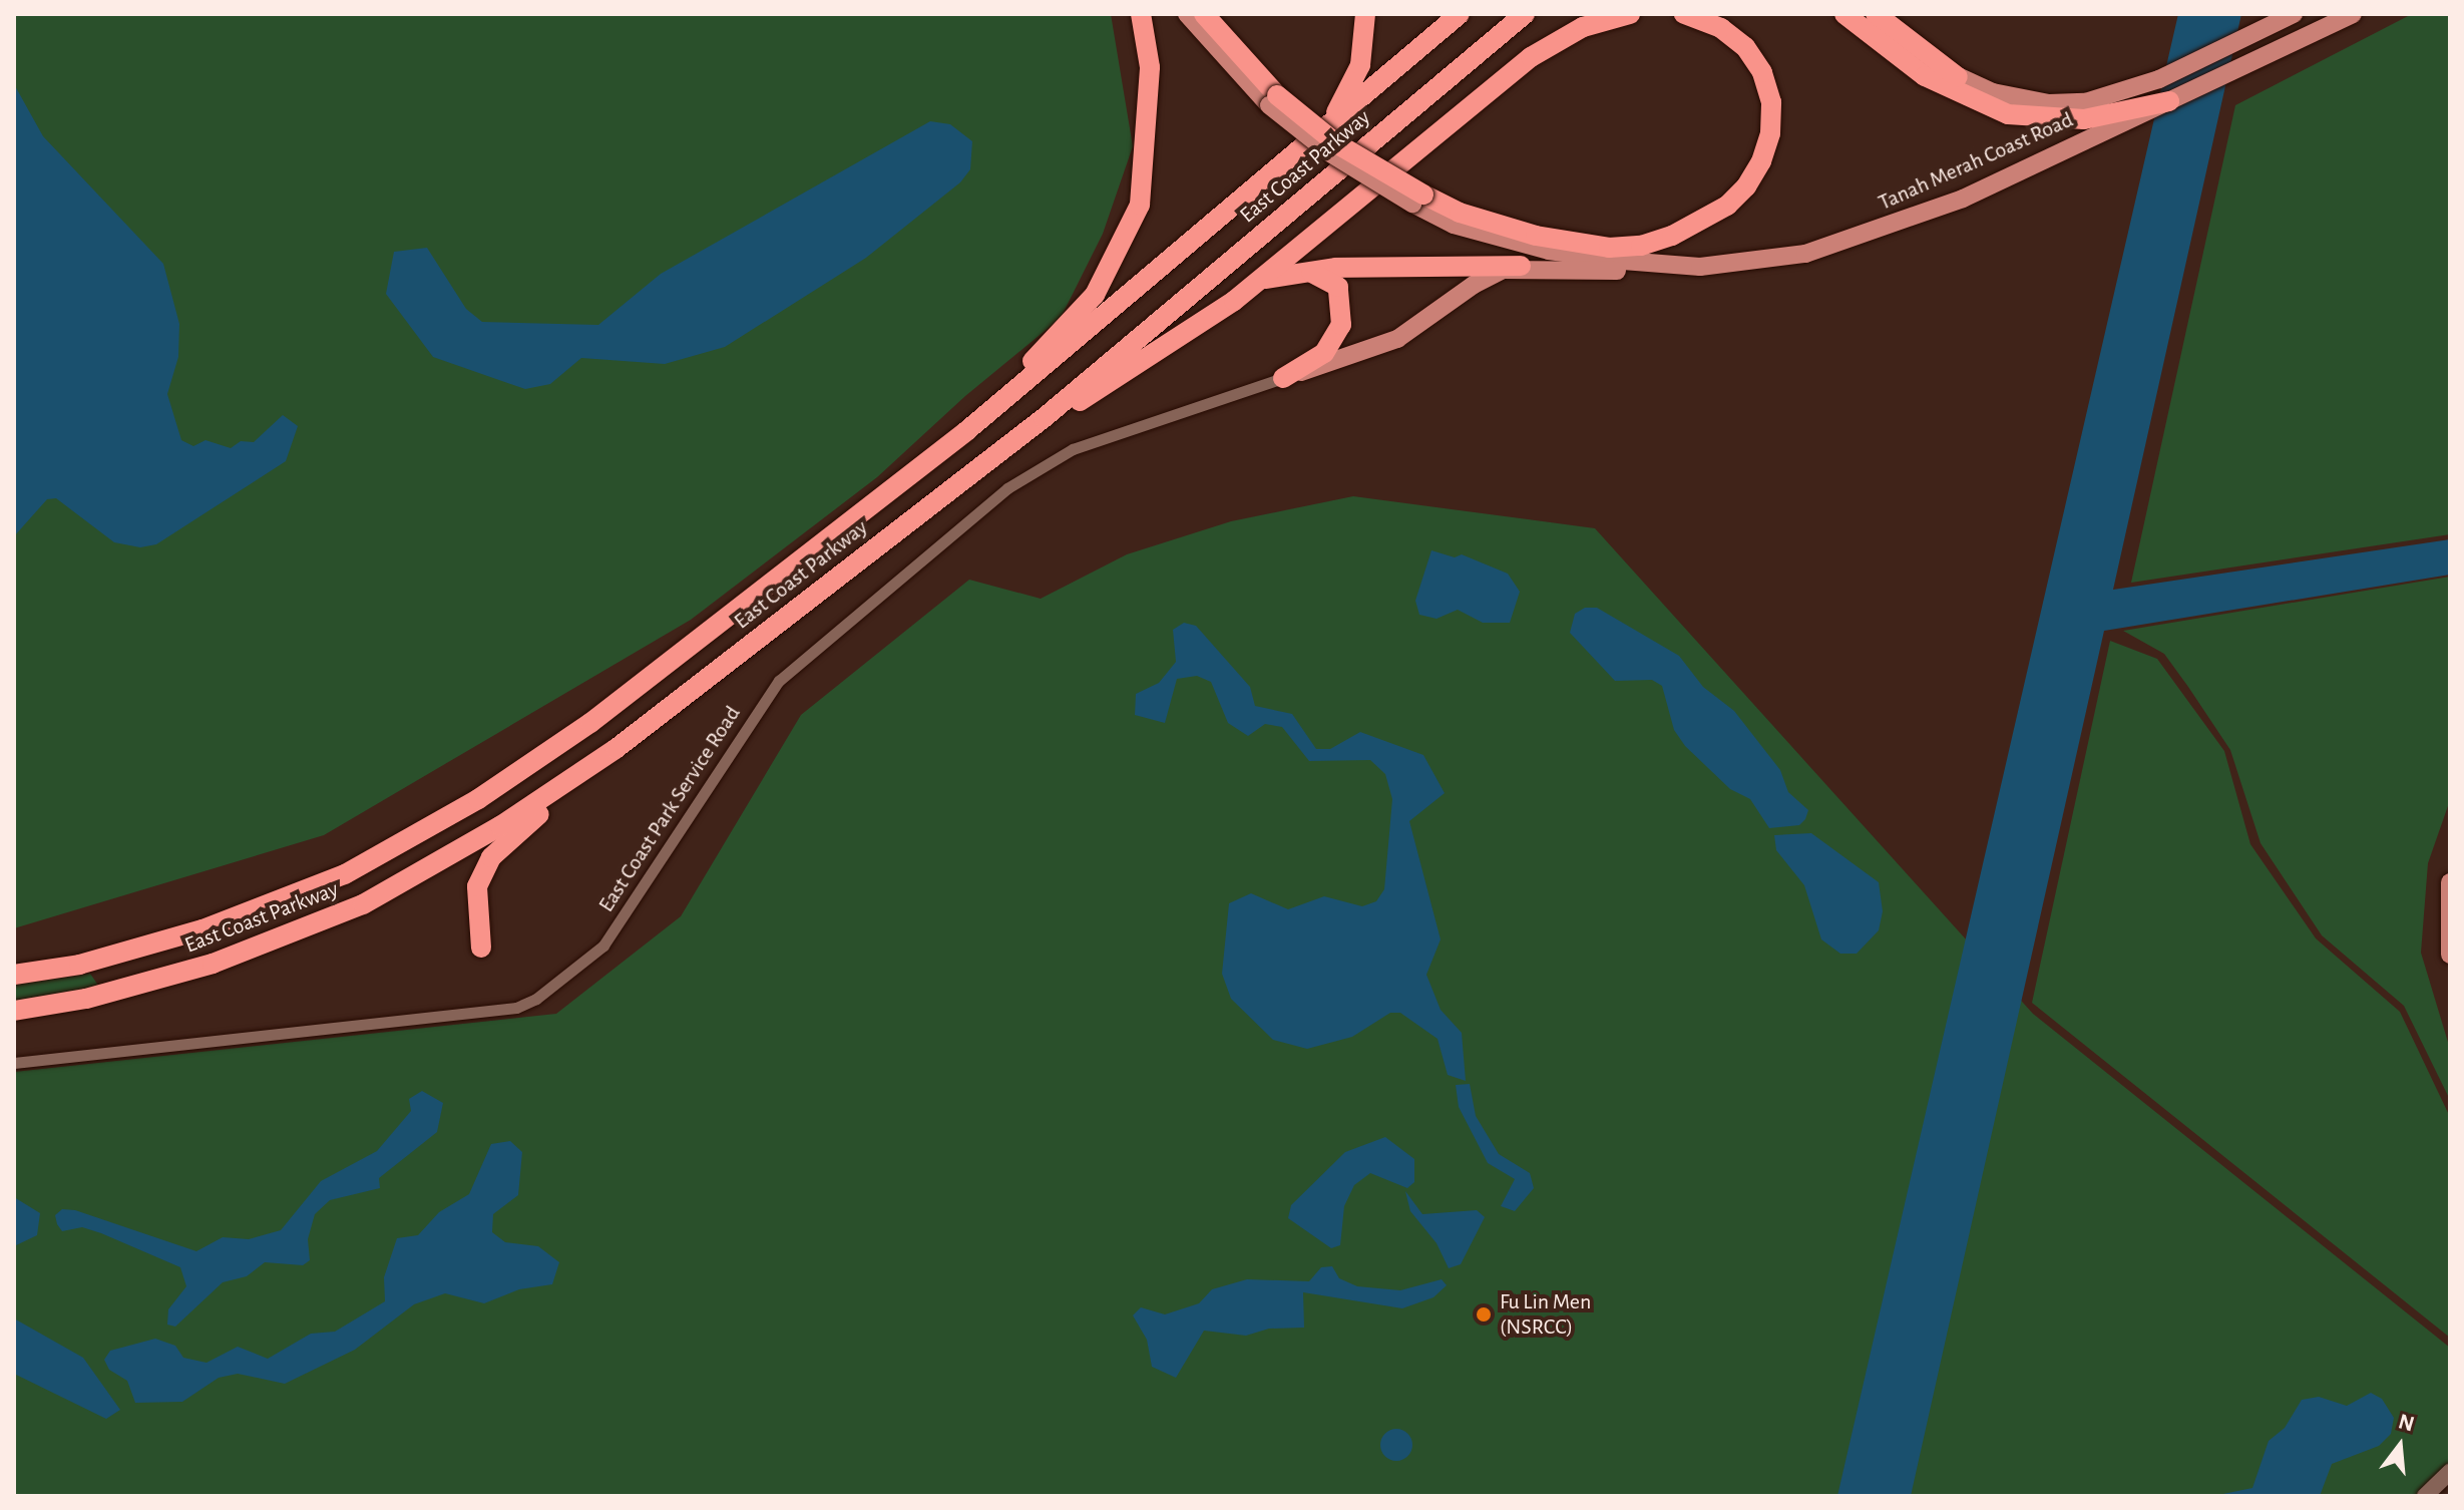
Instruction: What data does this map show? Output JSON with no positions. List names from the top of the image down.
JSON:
{
  "streets": {
    "highway": ["East Coast Parkway"],
    "main road": ["Tanah Merah Coast Road"],
    "street": ["East Coast Park Service Road"]
  },
  "places": ["Fu Lin Men (NSRCC)"],
  "north": "top"
}
